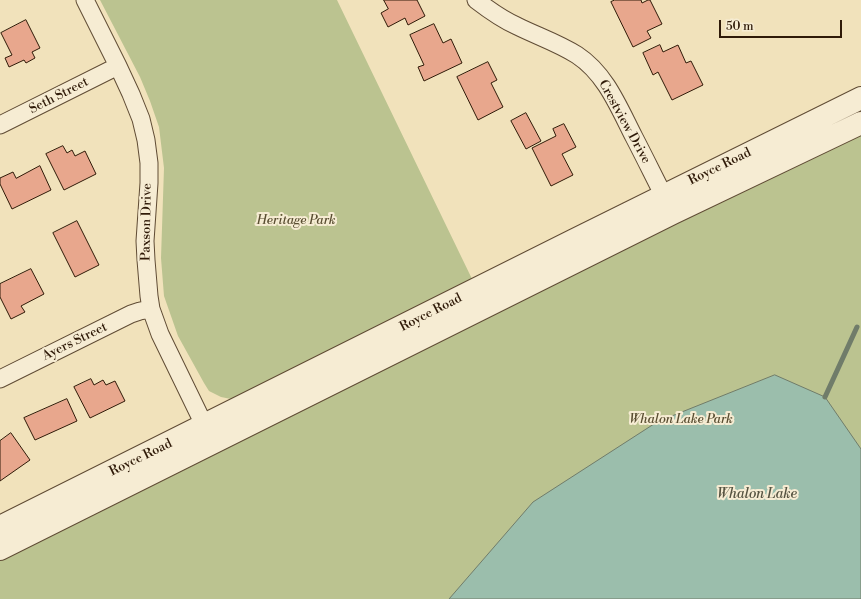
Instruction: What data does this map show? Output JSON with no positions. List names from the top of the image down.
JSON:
{
  "streets": {
    "street": [
      "Seth Street",
      "Crestview Drive",
      "Royce Road",
      "Paxson Drive",
      "Ayers Street"
    ]
  },
  "crossings": [
    ["Seth Street", "Paxson Drive"],
    ["Crestview Drive", "Royce Road"],
    ["Royce Road", "Paxson Drive"],
    ["Paxson Drive", "Ayers Street"]
  ],
  "water": ["Whalon Lake"],
  "parks": ["Heritage Park", "Whalon Lake Park"],
  "scale_bar": "50 m"
}
